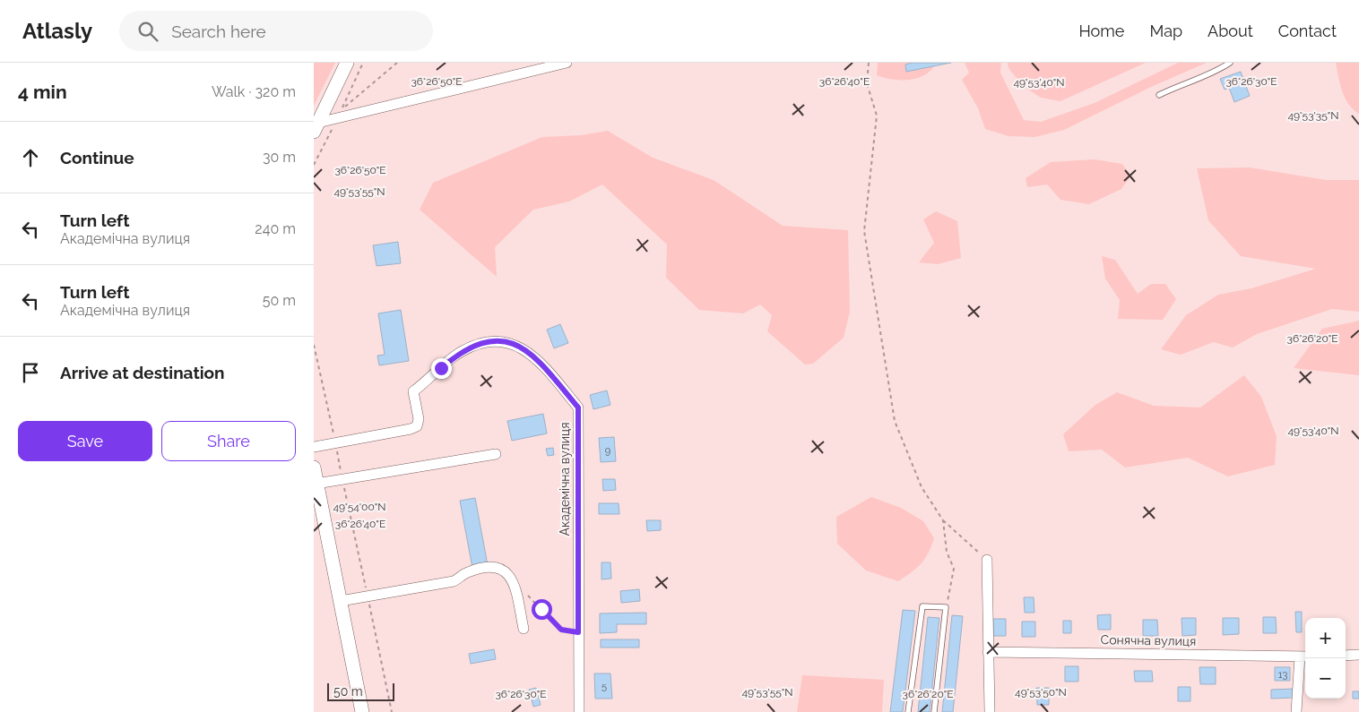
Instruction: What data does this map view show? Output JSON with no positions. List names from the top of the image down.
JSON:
{
  "streets": {
    "street": ["Академічна вулиця", "Сонячна вулиця"]
  },
  "house_numbers": ["9", "13", "5"],
  "scale_bar": "50 m",
  "page": {
    "header": "Atlasly",
    "search": "Search here",
    "nav": [
      "Home",
      "Map",
      "About",
      "Contact"
    ],
    "heading": ["4 min", "Walk · 320 m"],
    "list": [
      ["Continue", "30 m"],
      ["Turn left", "Академічна вулиця", "240 m"],
      ["Turn left", "Академічна вулиця", "50 m"],
      "Arrive at destination"
    ],
    "buttons": ["Save", "Share"],
    "map_buttons": ["+", "−"],
    "scale": "50 m"
  },
  "coordinates": [
    "36°26'50\"E",
    "36°26'40\"E",
    "36°26'30\"E",
    "49°53'40\"N",
    "49°53'35\"N",
    "49°53'55\"N",
    "36°26'20\"E",
    "49°54'00\"N",
    "49°53'50\"N"
  ]
}
